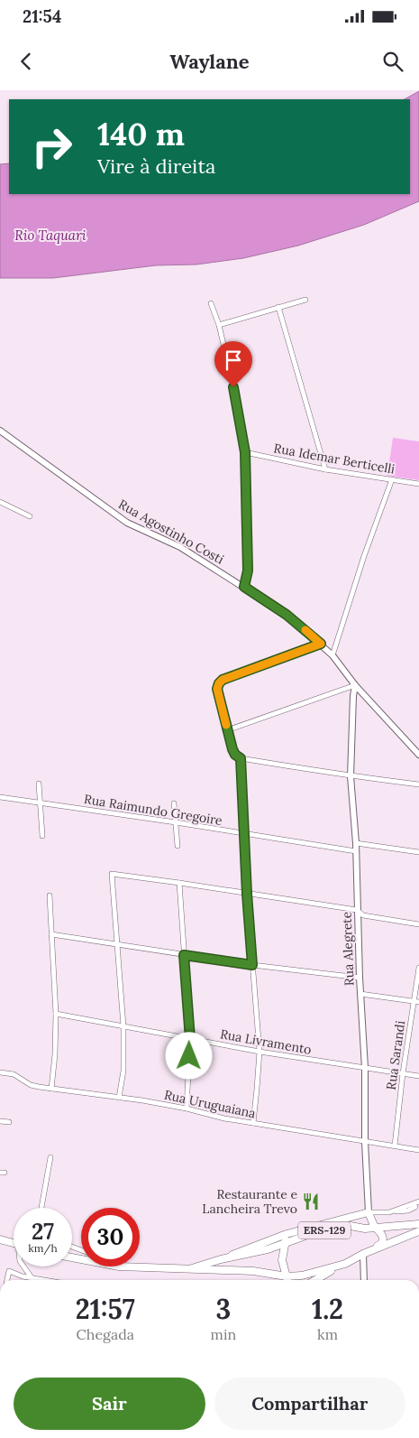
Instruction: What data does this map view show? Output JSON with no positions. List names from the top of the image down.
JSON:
{
  "streets": {
    "main road": ["ERS-129"],
    "street": [
      "Rua Idemar Berticelli",
      "Rua Agostinho Costi",
      "Rua Raimundo Gregoire",
      "Rua Alegrete",
      "Rua Livramento",
      "Rua Sarandi",
      "Rua Uruguaiana"
    ]
  },
  "crossings": [
    ["Rua Agostinho Costi", "Rua Alegrete"],
    ["Rua Raimundo Gregoire", "Rua Alegrete"],
    ["Rua Alegrete", "Rua Livramento"],
    ["Rua Alegrete", "Rua Uruguaiana"],
    ["Rua Livramento", "Rua Sarandi"],
    ["Rua Sarandi", "Rua Uruguaiana"]
  ],
  "water": ["Rio Taquari"],
  "places": {
    "restaurant": ["Restaurante e Lancheira Trevo"]
  },
  "page": {
    "status": "21:54",
    "header": "Waylane",
    "turn": ["140 m", "Vire à direita"],
    "speed": "27 km/h",
    "limit": "30",
    "eta": [
      "21:57",
      "Chegada",
      "3",
      "min",
      "1.2",
      "km"
    ],
    "buttons": ["Sair", "Compartilhar"]
  }
}
